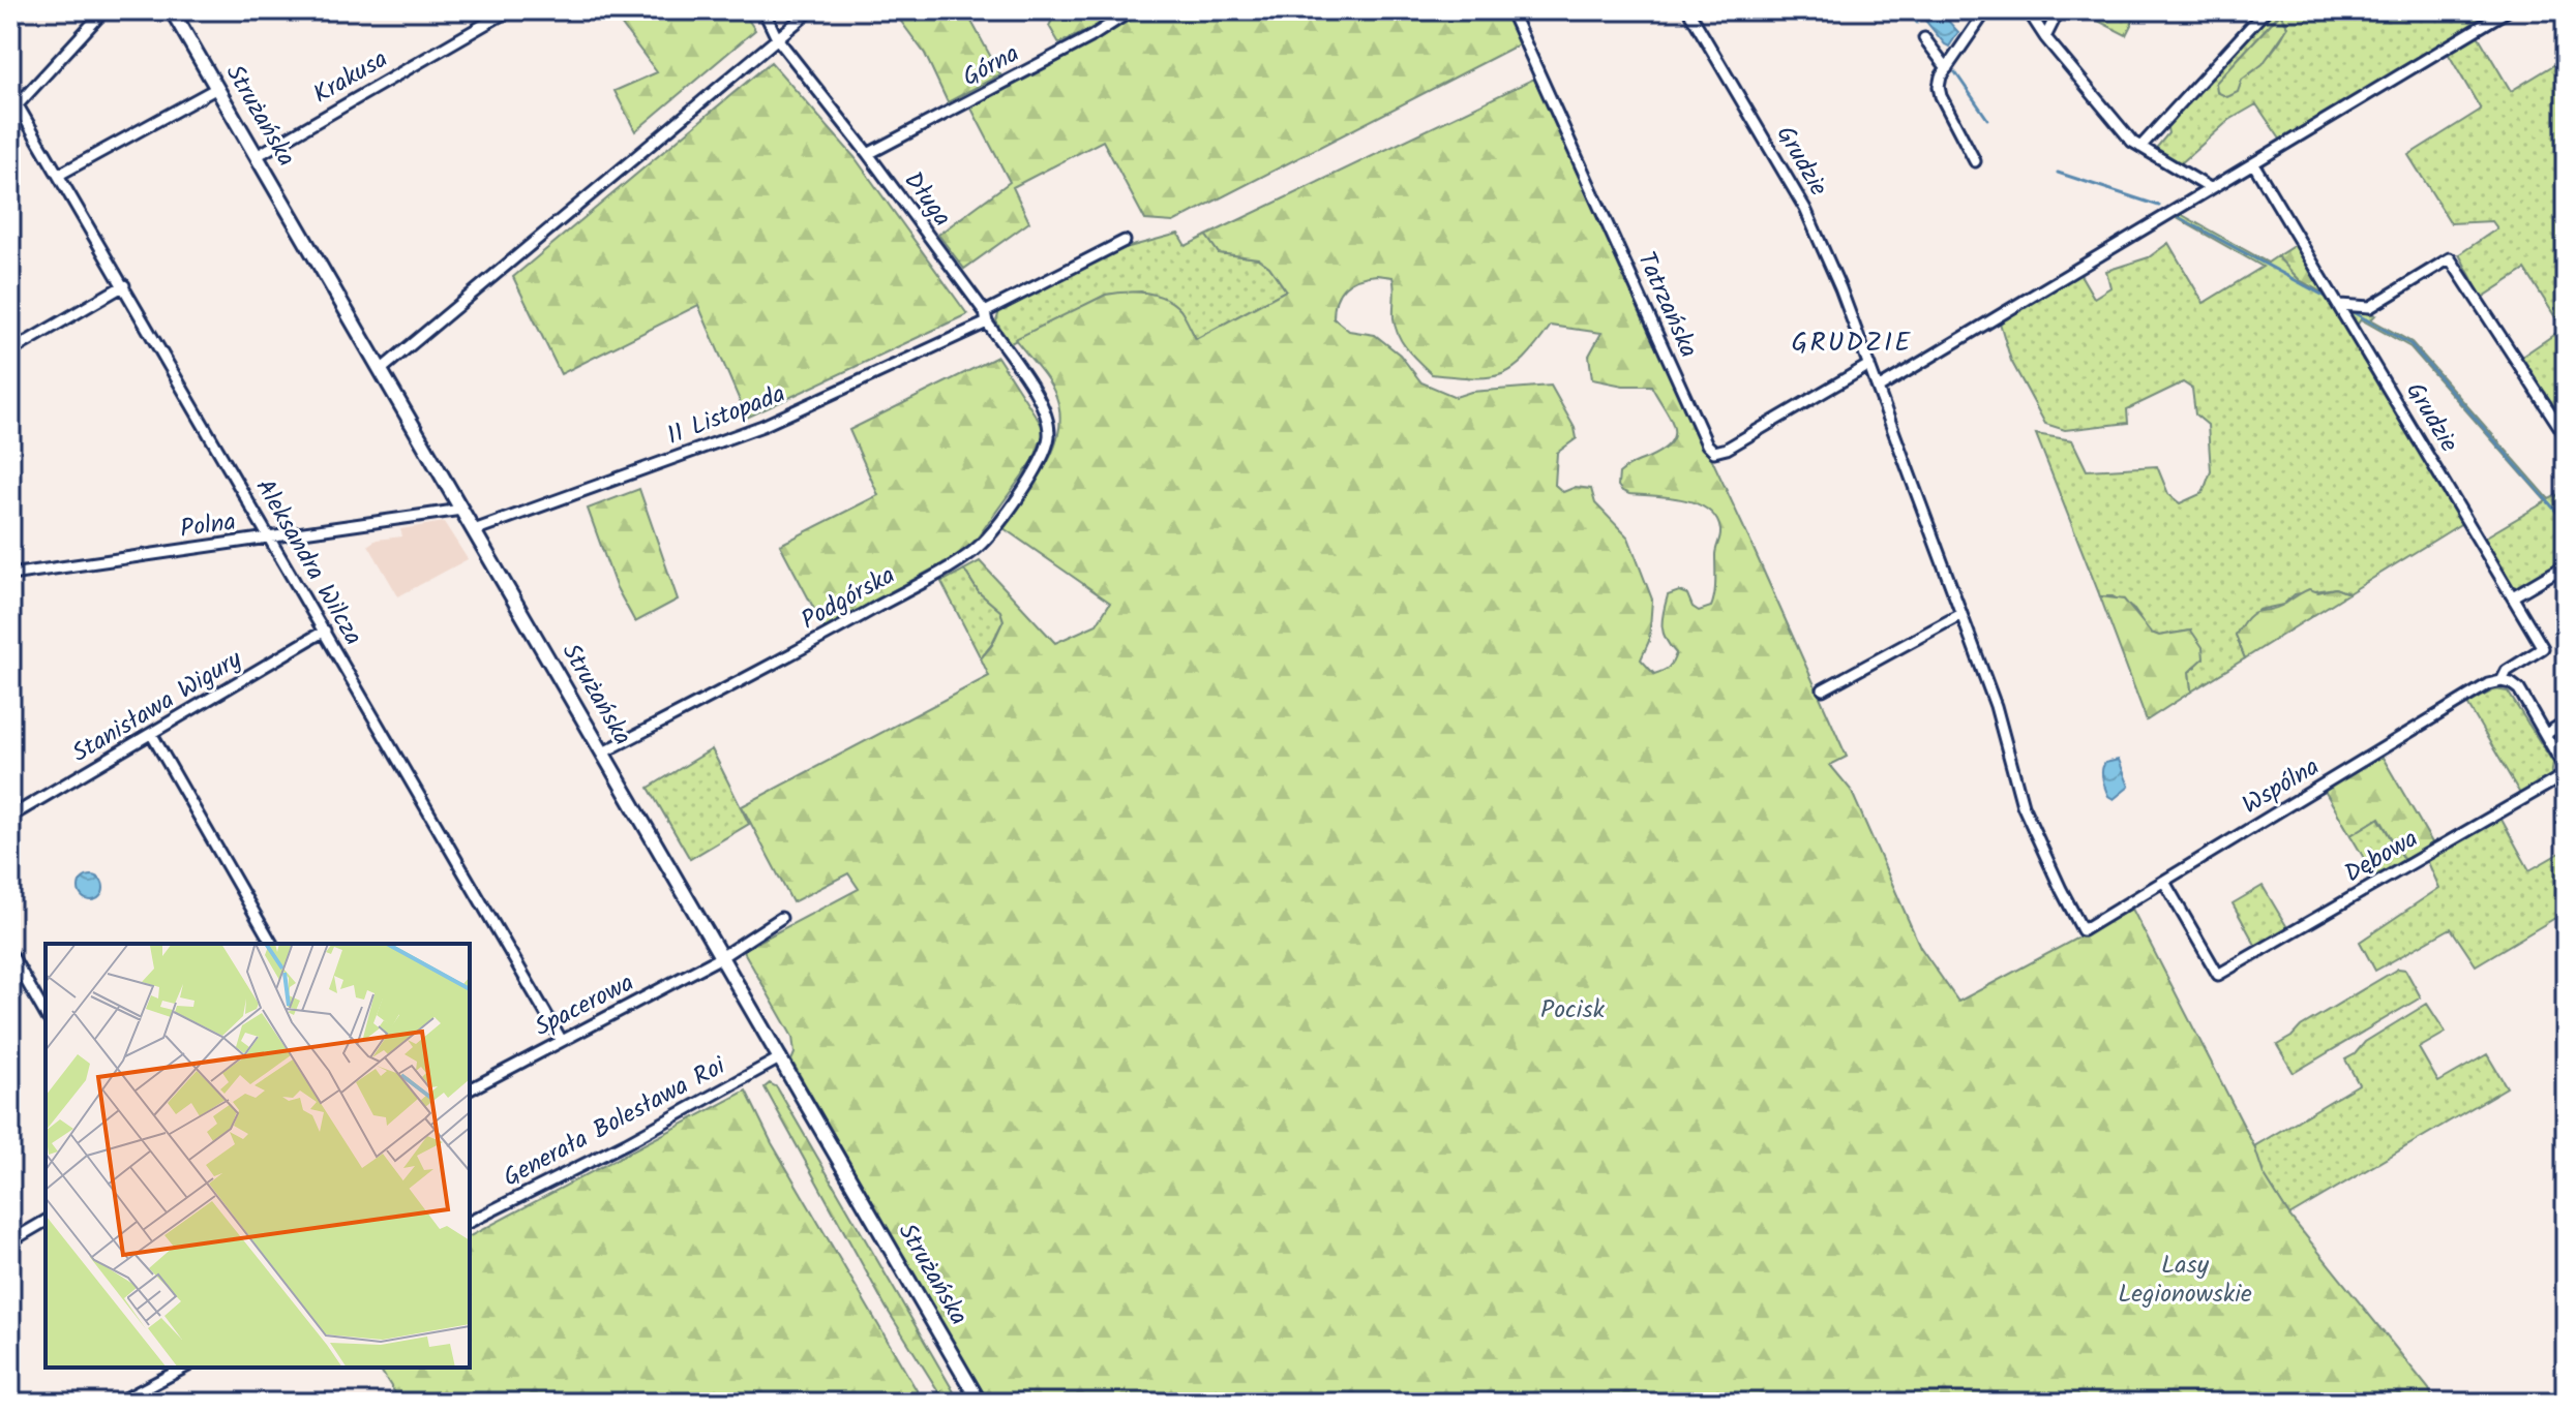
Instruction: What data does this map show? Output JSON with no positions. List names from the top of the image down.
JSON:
{
  "streets": {
    "main road": ["Strużańska"],
    "street": [
      "Górna",
      "Krakusa",
      "Grudzie",
      "Długa",
      "Tatrzańska",
      "11 Listopada",
      "Polna",
      "Aleksandra Wilcza",
      "Podgórska",
      "Stanisława Wigury",
      "Wspólna",
      "Dębowa",
      "Spacerowa",
      "Generała Bolesława Roi"
    ]
  },
  "crossings": [
    ["Górna", "Długa"],
    ["Krakusa", "Strużańska"],
    ["Strużańska", "11 Listopada"],
    ["Strużańska", "Polna"],
    ["Strużańska", "Podgórska"],
    ["Strużańska", "Spacerowa"],
    ["Strużańska", "Generała Bolesława Roi"],
    ["Grudzie", "Tatrzańska"],
    ["Grudzie", "Wspólna"],
    ["Długa", "11 Listopada"],
    ["Długa", "Podgórska"],
    ["Polna", "Aleksandra Wilcza"],
    ["Aleksandra Wilcza", "Stanisława Wigury"],
    ["Aleksandra Wilcza", "Spacerowa"],
    ["Wspólna", "Dębowa"]
  ],
  "districts": ["GRUDZIE"],
  "parks": ["Pocisk", "Lasy Legionowskie"]
}
